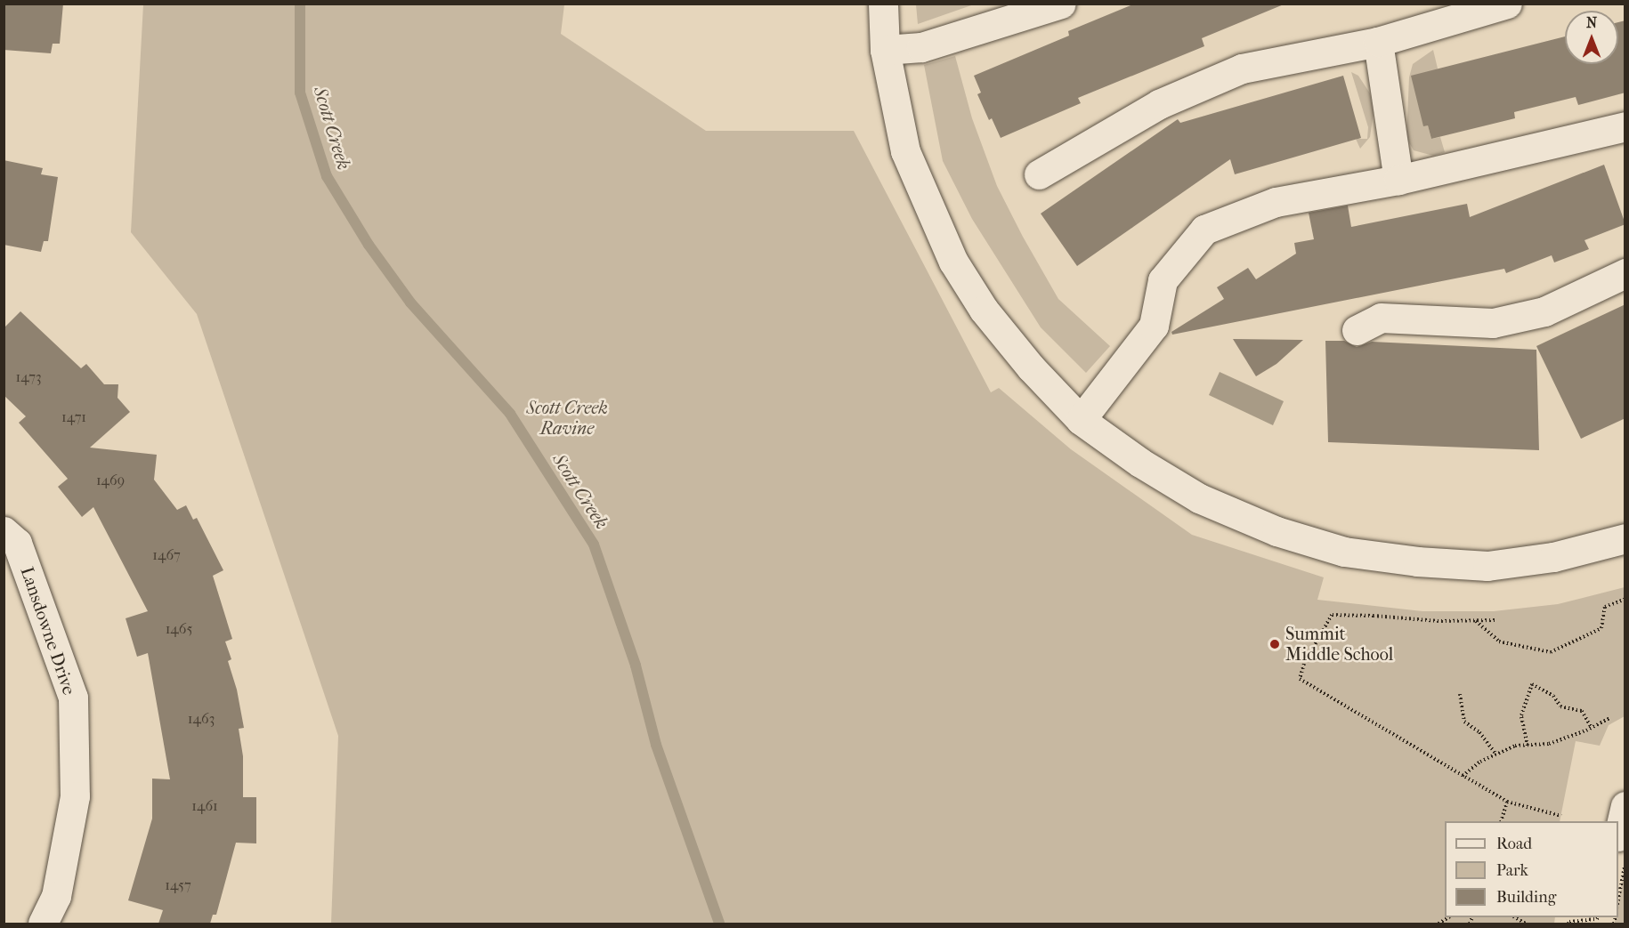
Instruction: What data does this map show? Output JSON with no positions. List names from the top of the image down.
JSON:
{
  "streets": {
    "street": ["Lansdowne Drive"]
  },
  "water": ["Scott Creek"],
  "parks": ["Scott Creek Ravine"],
  "places": ["Summit Middle School"],
  "house_numbers": [
    "1473",
    "1471",
    "1469",
    "1467",
    "1465",
    "1463",
    "1461",
    "1457"
  ],
  "legend": ["Road", "Park", "Building"],
  "north": "top"
}
